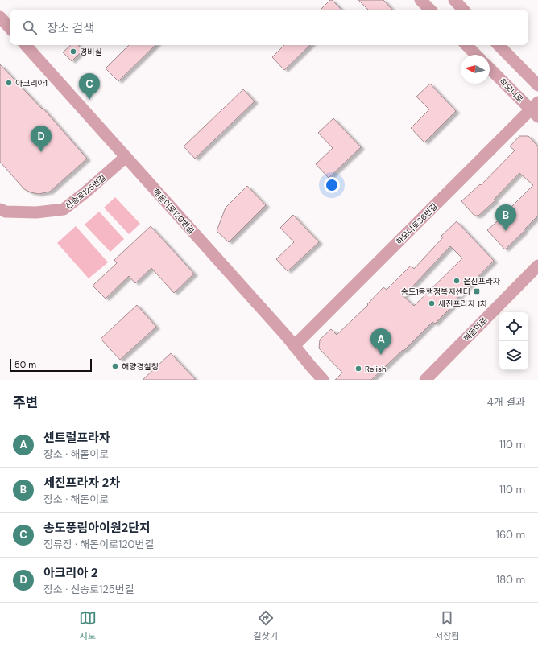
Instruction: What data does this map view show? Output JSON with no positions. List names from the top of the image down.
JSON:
{
  "streets": {
    "street": [
      "하모니로",
      "신송로125번길",
      "해돋이로120번길",
      "하모니로36번길",
      "해돋이로"
    ]
  },
  "crossings": [
    ["하모니로", "하모니로36번길"],
    ["신송로125번길", "해돋이로120번길"],
    ["해돋이로120번길", "하모니로36번길"]
  ],
  "places": {
    "other": [
      "경비실",
      "아크리아1",
      "은진프라자",
      "세진프라자 1차",
      "해양경찰청",
      "Relish"
    ],
    "transit": ["송도1동행정복지센터"]
  },
  "scale_bar": "50 m",
  "north": "left",
  "page": {
    "search": "장소 검색",
    "pins": [
      "C",
      "D",
      "B",
      "A"
    ],
    "scale": "50 m",
    "heading": ["주변", "4개 결과"],
    "list": [
      {
        "mark": "A",
        "name": "센트럴프라자",
        "note": "장소 · 해돋이로",
        "value": "110 m"
      },
      {
        "mark": "B",
        "name": "세진프라자 2차",
        "note": "장소 · 해돋이로",
        "value": "110 m"
      },
      {
        "mark": "C",
        "name": "송도풍림아이원2단지",
        "note": "정류장 · 해돋이로120번길",
        "value": "160 m"
      },
      {
        "mark": "D",
        "name": "아크리아 2",
        "note": "장소 · 신송로125번길",
        "value": "180 m"
      }
    ],
    "nav": ["지도", "길찾기", "저장됨"]
  }
}
